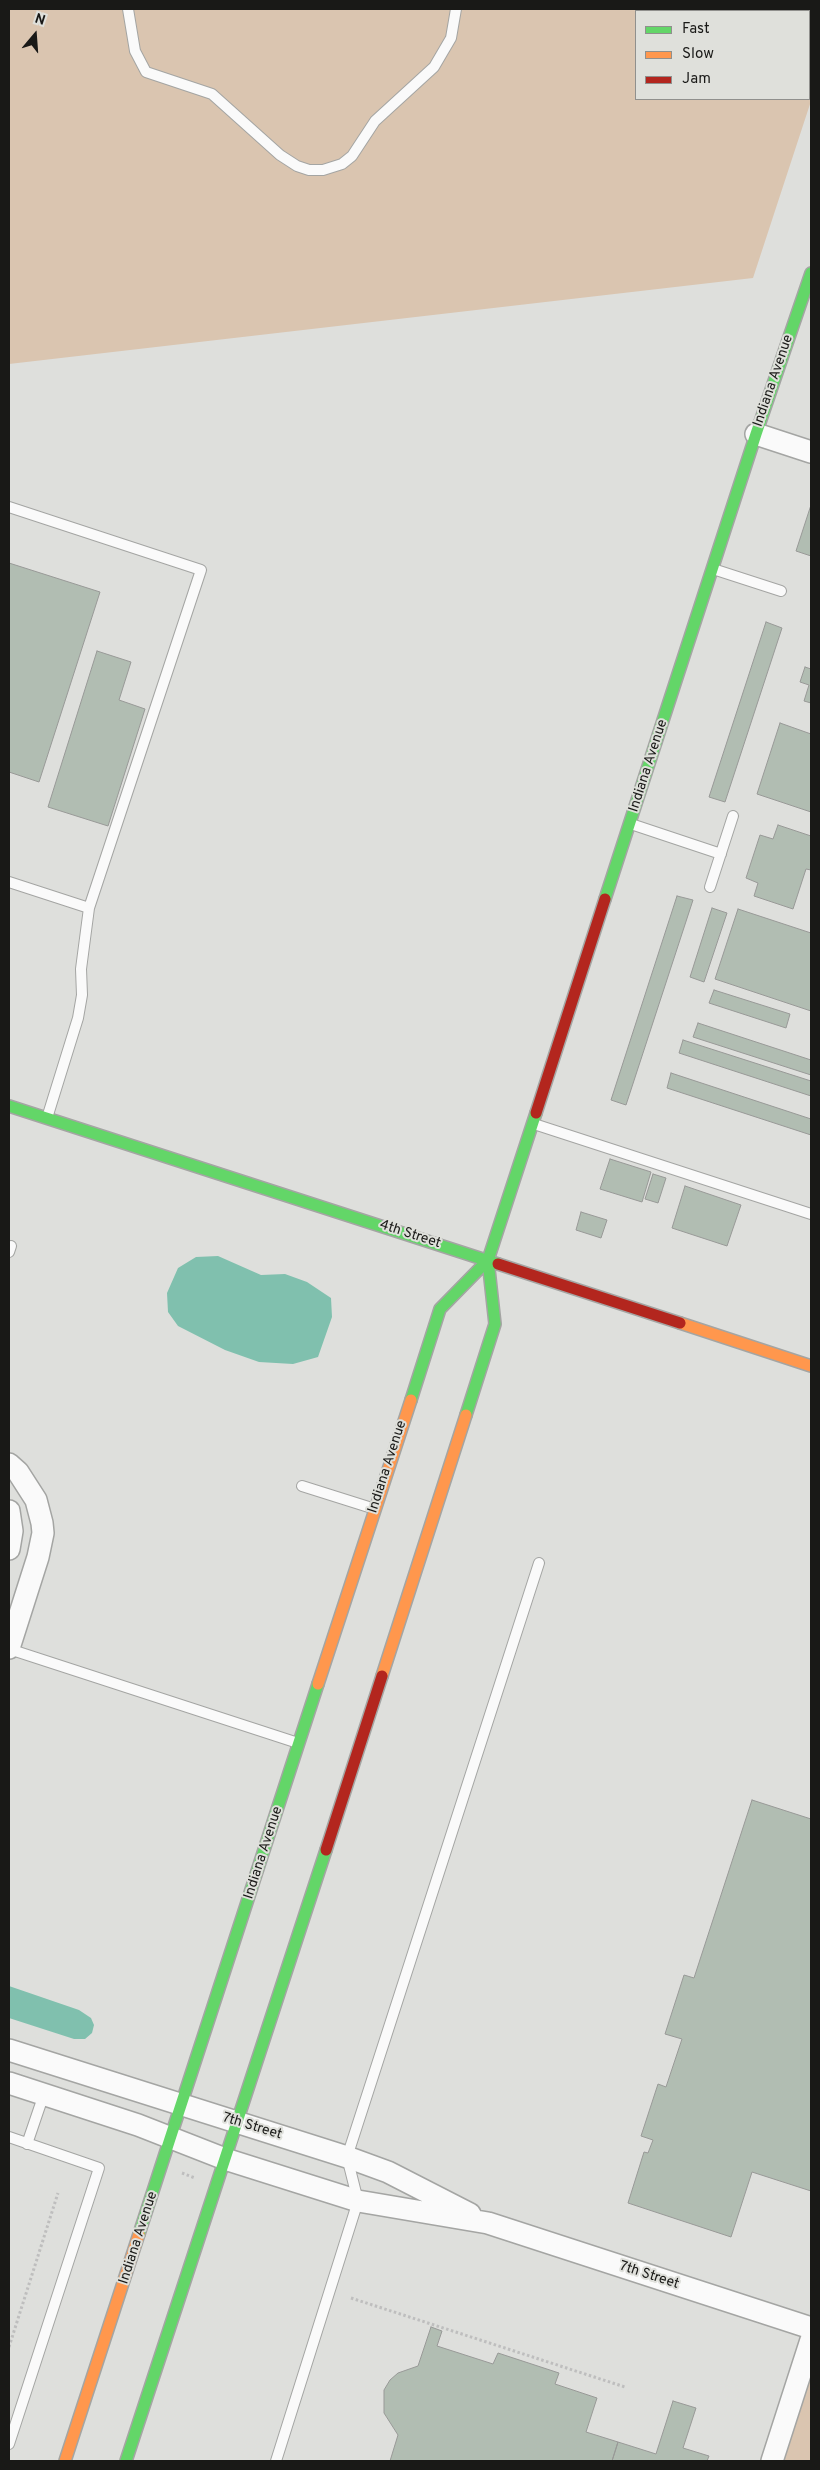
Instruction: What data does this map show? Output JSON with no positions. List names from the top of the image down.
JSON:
{
  "streets": {
    "street": ["Indiana Avenue", "4th Street", "7th Street"]
  },
  "crossings": [
    ["Indiana Avenue", "4th Street"],
    ["Indiana Avenue", "7th Street"]
  ],
  "legend": ["Fast", "Slow", "Jam"],
  "north": "top"
}
